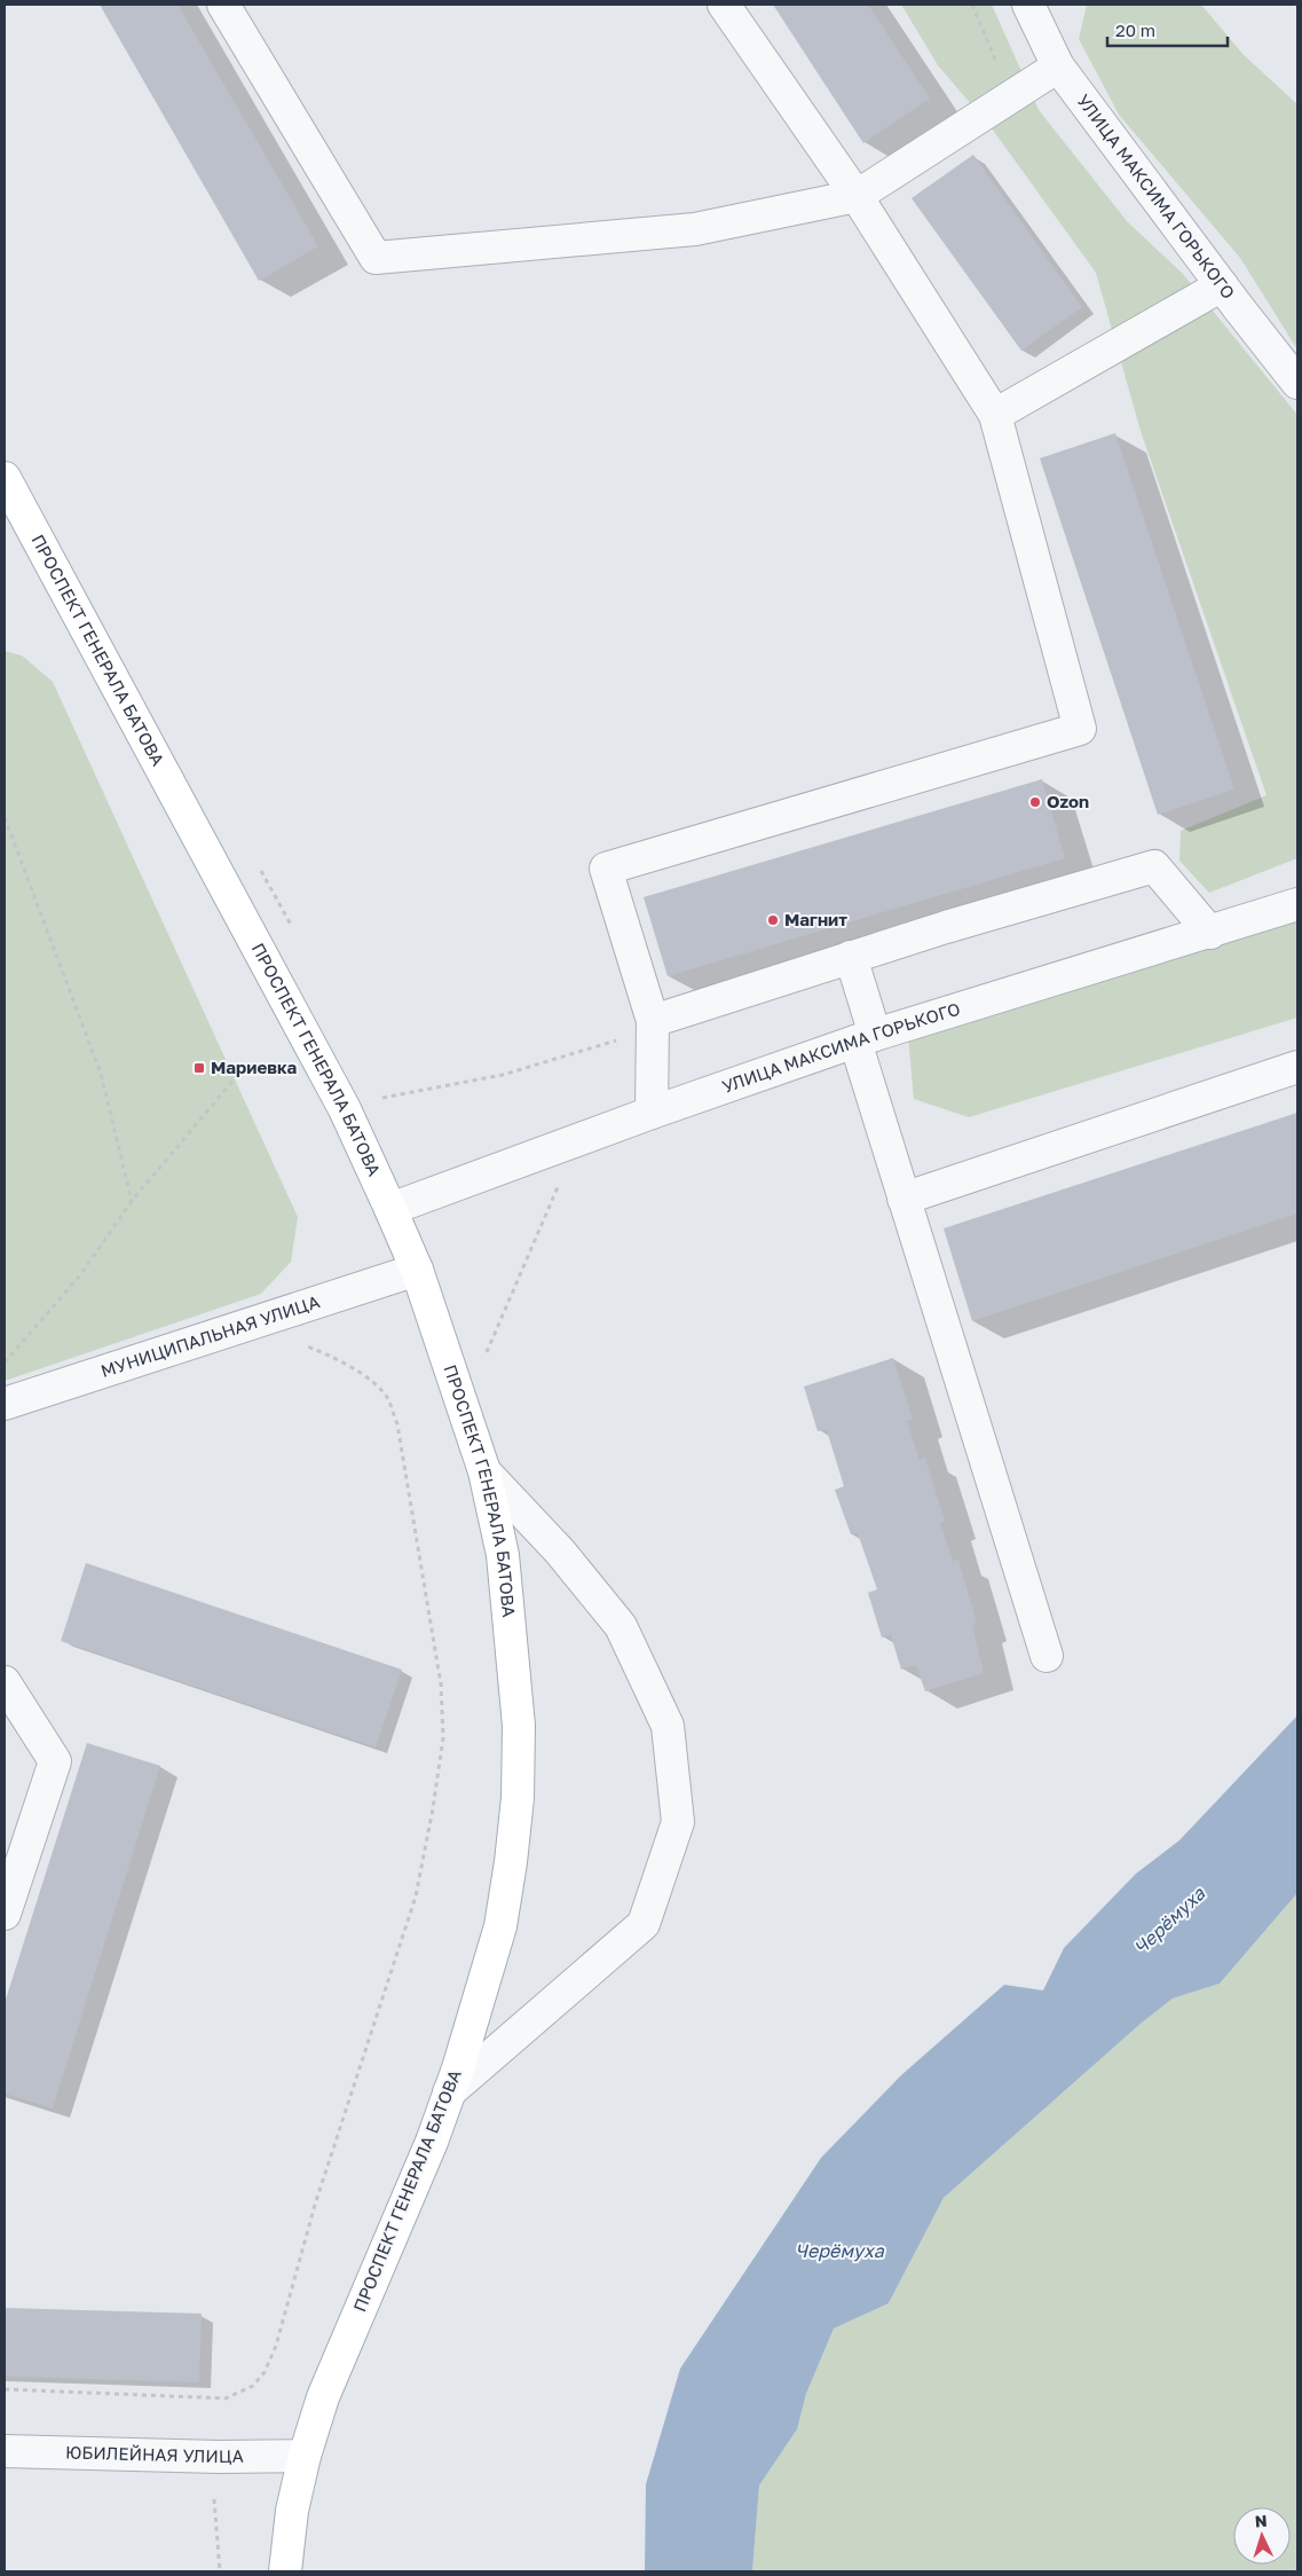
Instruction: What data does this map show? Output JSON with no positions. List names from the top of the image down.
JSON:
{
  "streets": {
    "main road": ["ПРОСПЕКТ ГЕНЕРАЛА БАТОВА"],
    "street": ["УЛИЦА МАКСИМА ГОРЬКОГО", "МУНИЦИПАЛЬНАЯ УЛИЦА", "ЮБИЛЕЙНАЯ УЛИЦА"]
  },
  "crossings": [
    ["УЛИЦА МАКСИМА ГОРЬКОГО", "ПРОСПЕКТ ГЕНЕРАЛА БАТОВА"],
    ["ПРОСПЕКТ ГЕНЕРАЛА БАТОВА", "МУНИЦИПАЛЬНАЯ УЛИЦА"],
    ["ПРОСПЕКТ ГЕНЕРАЛА БАТОВА", "ЮБИЛЕЙНАЯ УЛИЦА"]
  ],
  "water": ["Черёмуха"],
  "places": {
    "other": ["Ozon", "Магнит"],
    "transit": ["Мариевка"]
  },
  "scale_bar": "20 m",
  "north": "top"
}
